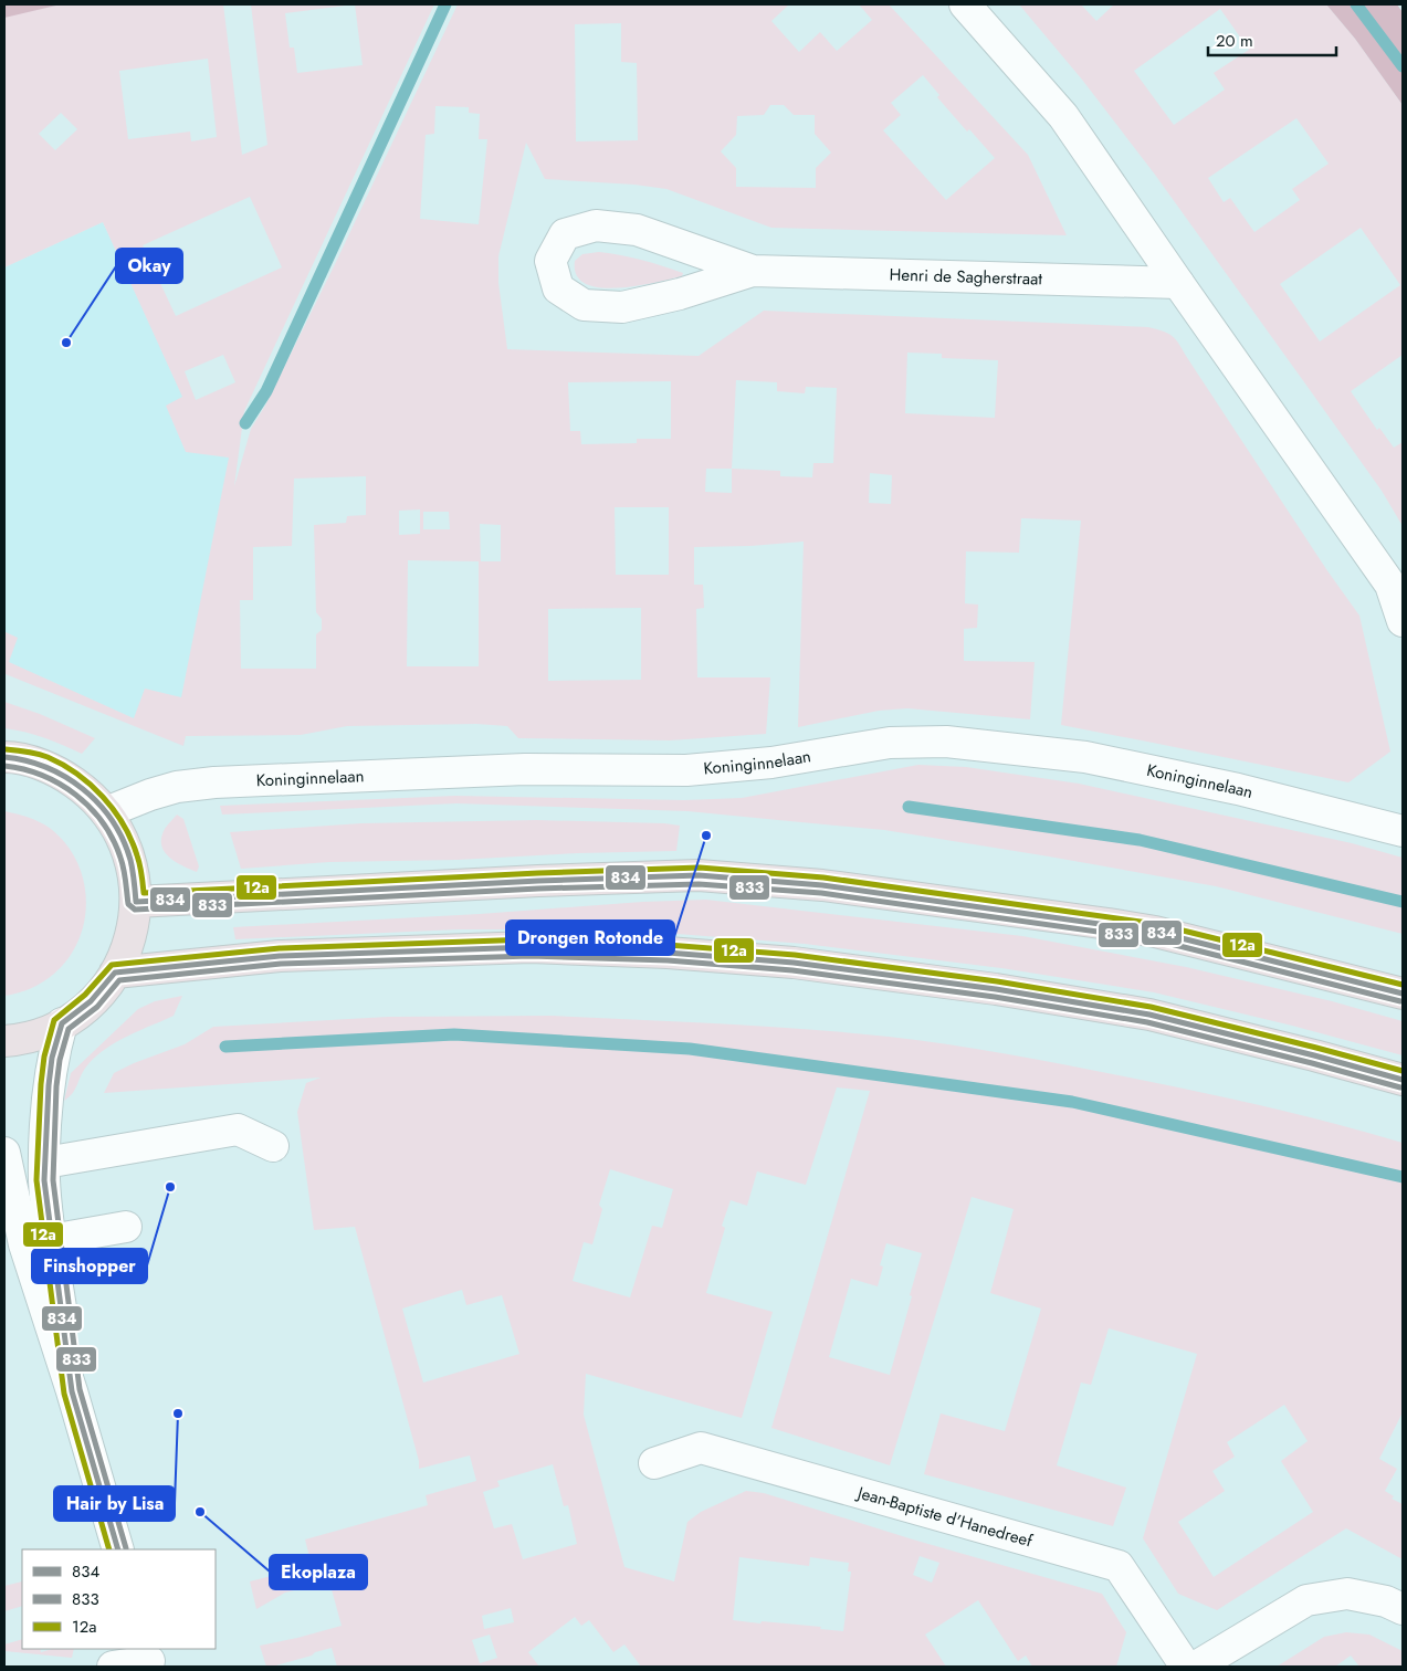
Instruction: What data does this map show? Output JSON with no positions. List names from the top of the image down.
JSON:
{
  "streets": {
    "street": ["Henri de Sagherstraat", "Koninginnelaan", "Jean-Baptiste d'Hanedreef"]
  },
  "places": [
    "Okay",
    "Drongen Rotonde",
    "Finshopper",
    "Hair by Lisa",
    "Ekoplaza"
  ],
  "lines": ["transit line 12a", "transit line 834", "transit line 833"],
  "legend": ["834", "833", "12a"],
  "scale_bar": "20 m"
}
